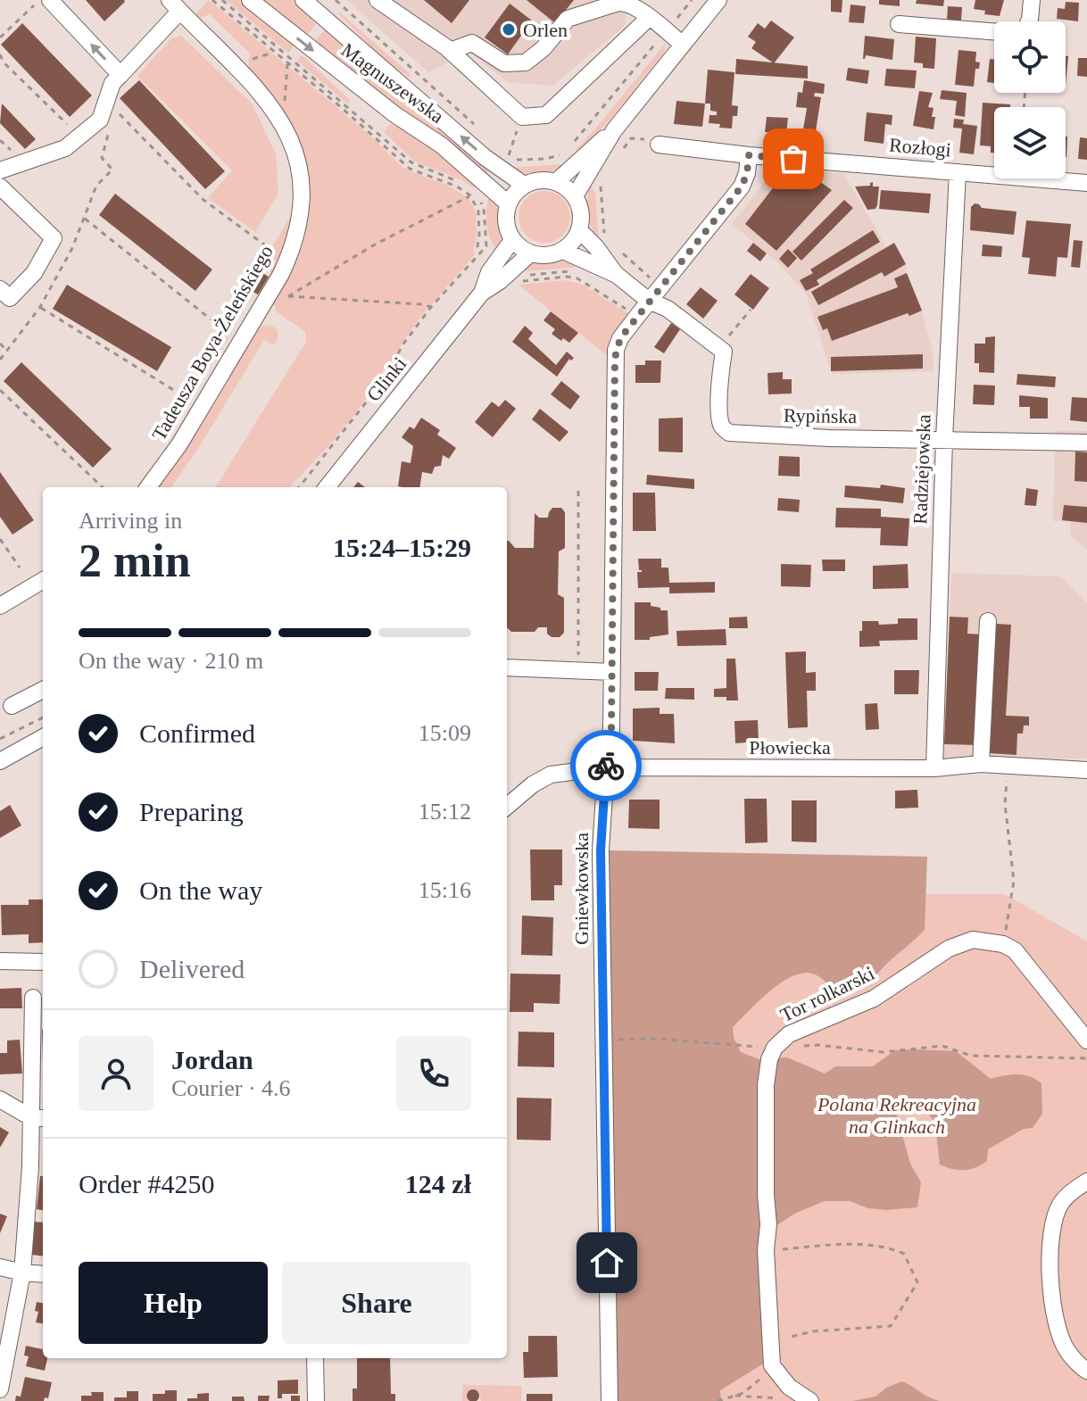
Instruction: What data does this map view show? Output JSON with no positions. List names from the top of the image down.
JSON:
{
  "streets": {
    "street": [
      "Magnuszewska",
      "Rozłogi",
      "Tadeusza Boya-Żeleńskiego",
      "Glinki",
      "Rypińska",
      "Radziejowska",
      "Płowiecka",
      "Gniewkowska",
      "Tor rolkarski"
    ]
  },
  "crossings": [
    ["Magnuszewska", "Glinki"],
    ["Rozłogi", "Radziejowska"],
    ["Rypińska", "Radziejowska"],
    ["Radziejowska", "Płowiecka"],
    ["Płowiecka", "Gniewkowska"]
  ],
  "parks": ["Polana Rekreacyjna na Glinkach"],
  "places": ["Orlen"],
  "page": {
    "heading": ["2 min", "Arriving in", "15:24–15:29"],
    "panel": [
      "Jordan",
      "Courier · 4.6",
      "Order #4250",
      "124 zł"
    ],
    "bar": "On the way · 210 m",
    "list": [
      ["Confirmed", "15:09"],
      ["Preparing", "15:12"],
      ["On the way", "15:16"],
      "Delivered"
    ],
    "buttons": ["Help", "Share"]
  }
}
